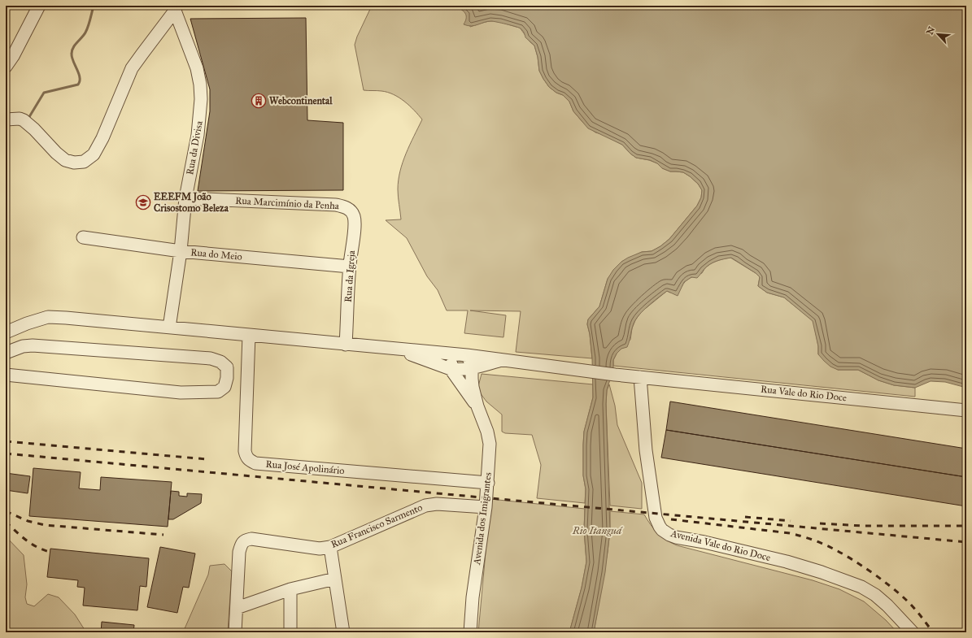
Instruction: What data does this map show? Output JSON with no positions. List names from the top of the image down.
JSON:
{
  "streets": {
    "street": [
      "Rua da Divisa",
      "Rua Marcimínio da Penha",
      "Rua do Meio",
      "Rua da Igreja",
      "Rua Vale do Rio Doce",
      "Rua José Apolinário",
      "Avenida dos Imigrantes",
      "Rua Francisco Sarmento",
      "Avenida Vale do Rio Doce"
    ]
  },
  "crossings": [
    ["Rua da Divisa", "Rua Marcimínio da Penha"],
    ["Rua da Divisa", "Rua do Meio"],
    ["Rua Marcimínio da Penha", "Rua da Igreja"],
    ["Rua do Meio", "Rua da Igreja"],
    ["Rua Vale do Rio Doce", "Avenida dos Imigrantes"],
    ["Rua Vale do Rio Doce", "Avenida Vale do Rio Doce"],
    ["Rua José Apolinário", "Avenida dos Imigrantes"],
    ["Avenida dos Imigrantes", "Rua Francisco Sarmento"]
  ],
  "water": ["Rio Itanguá"],
  "places": {
    "building": ["Webcontinental"],
    "school or university": ["EEEFM João Crisostomo Beleza"]
  },
  "north": "top left"
}
